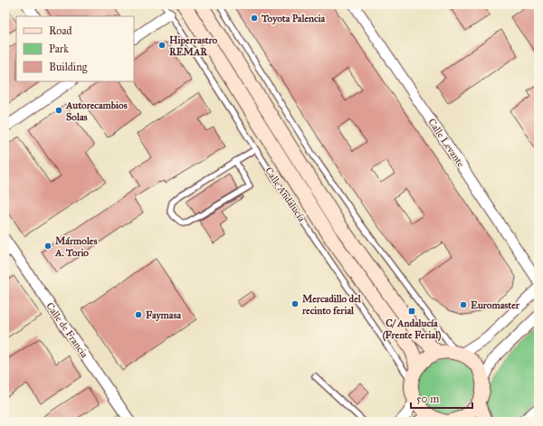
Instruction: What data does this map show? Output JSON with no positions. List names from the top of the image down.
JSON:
{
  "streets": {
    "main road": ["Calle Andalucía"],
    "street": ["Calle Levante", "Calle de Francia"]
  },
  "places": {
    "other": [
      "Toyota Palencia",
      "Hiperrastro REMAR",
      "Autorecambios Solas",
      "Mármoles A. Torio",
      "Mercadillo del recinto ferial",
      "Euromaster",
      "Faymasa"
    ],
    "transit": ["C/ Andalucía (Frente Ferial)"]
  },
  "legend": ["Road", "Park", "Building"],
  "scale_bar": "50 m"
}
